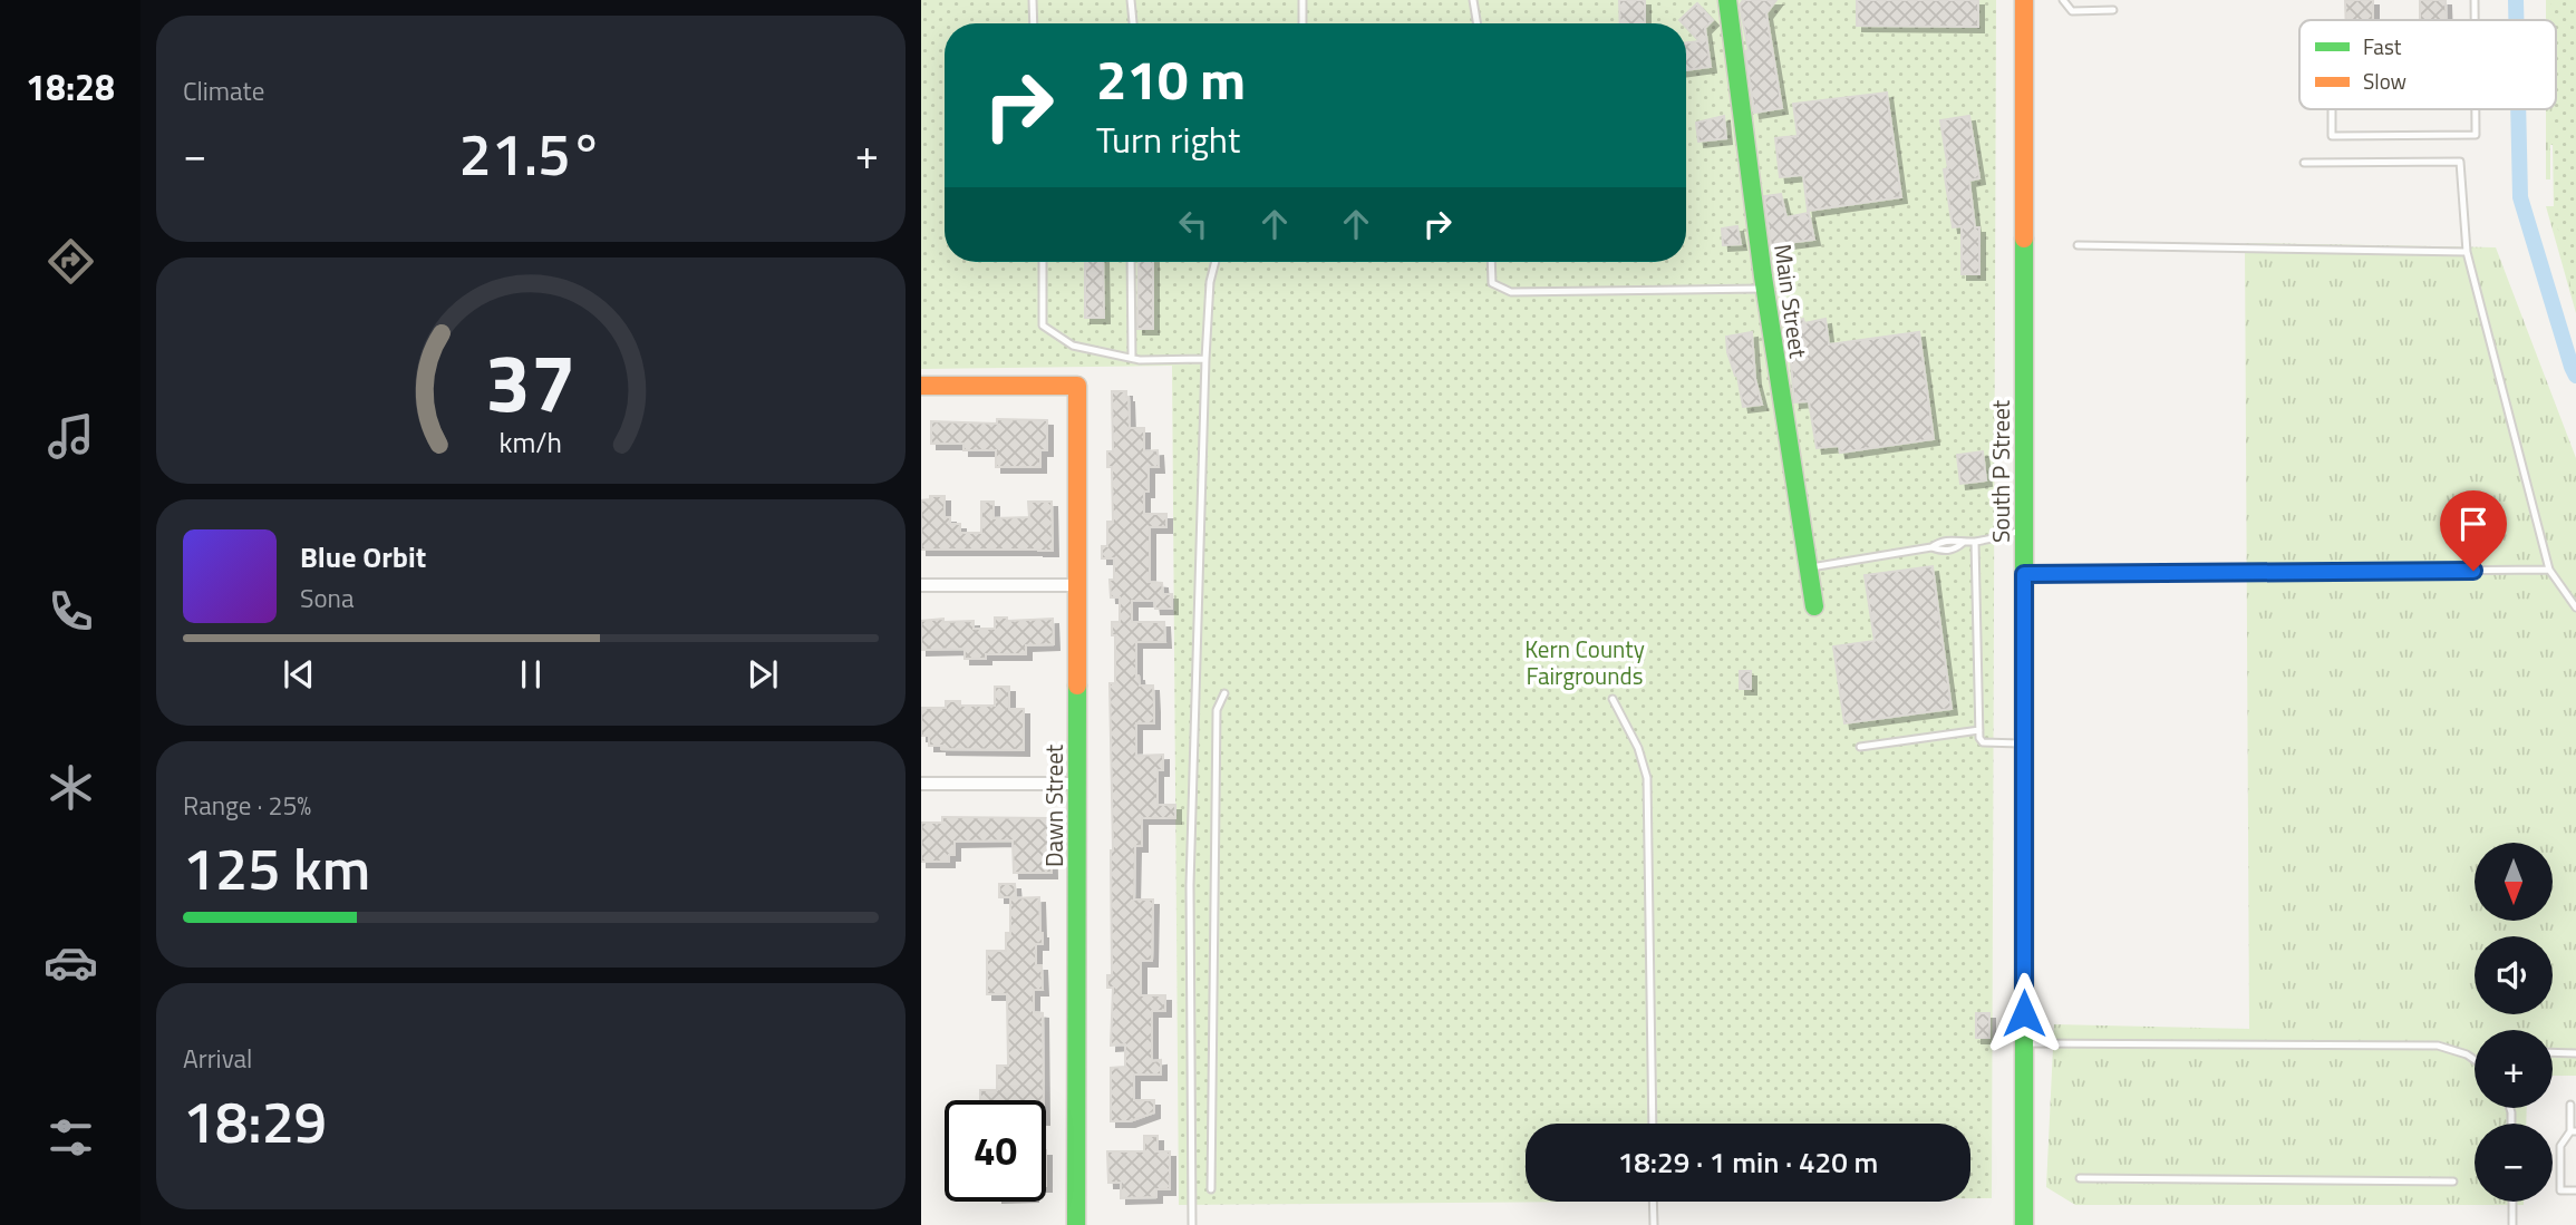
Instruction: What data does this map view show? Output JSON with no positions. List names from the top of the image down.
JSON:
{
  "streets": {
    "street": ["Main Street", "South P Street", "Dawn Street"]
  },
  "parks": ["Kern County Fairgrounds"],
  "legend": ["Fast", "Slow"],
  "north": "bottom",
  "page": {
    "tabs": "18:28",
    "tile": [
      "Climate",
      ["Range · 25%", "125 km"],
      ["Arrival", "18:29"]
    ],
    "turn": ["210 m", "Turn right"],
    "heat": ["−", "21.5°", "+"],
    "song": ["Blue Orbit", "Sona"],
    "map_buttons": ["+", "−"],
    "limit": "40",
    "trip": "18:29 · 1 min · 420 m",
    "gauge": ["37", "km/h"]
  }
}
